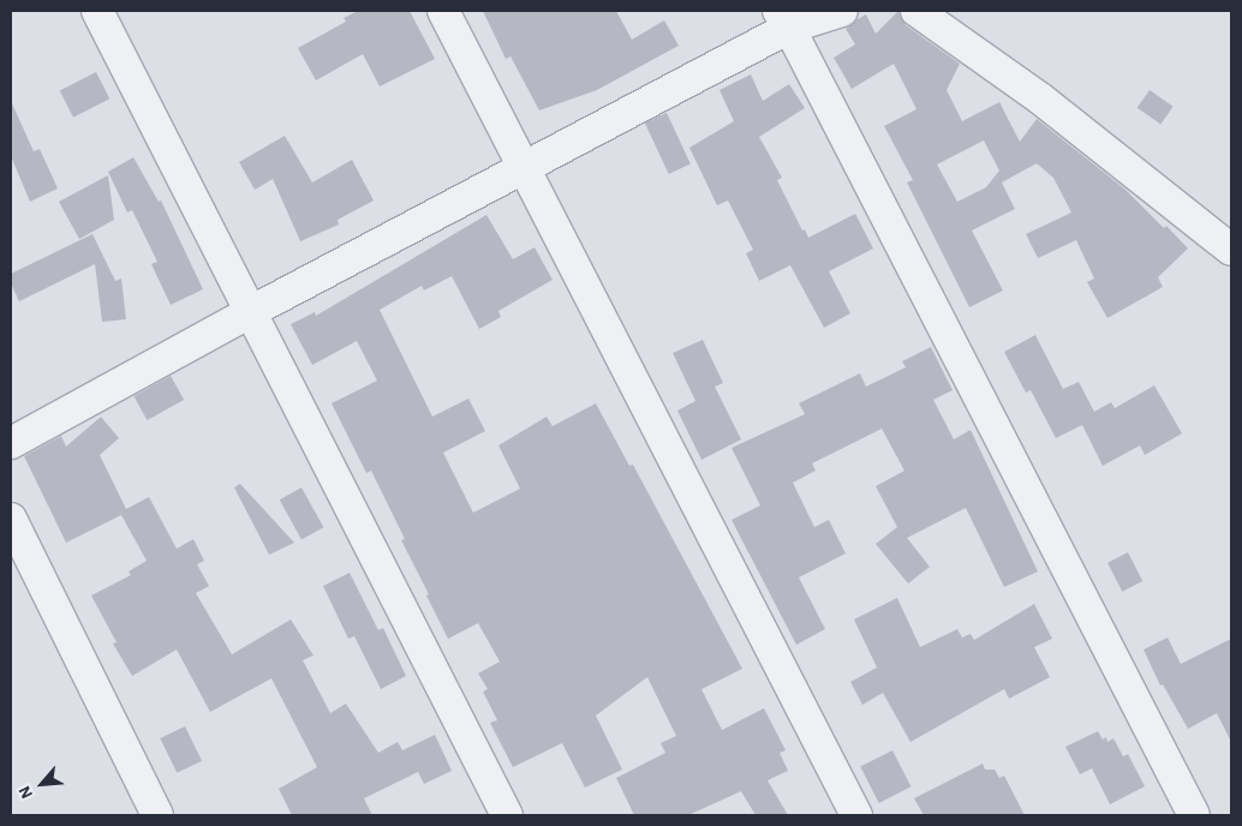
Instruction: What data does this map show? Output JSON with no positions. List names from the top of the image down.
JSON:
{
  "north": "bottom left"
}
